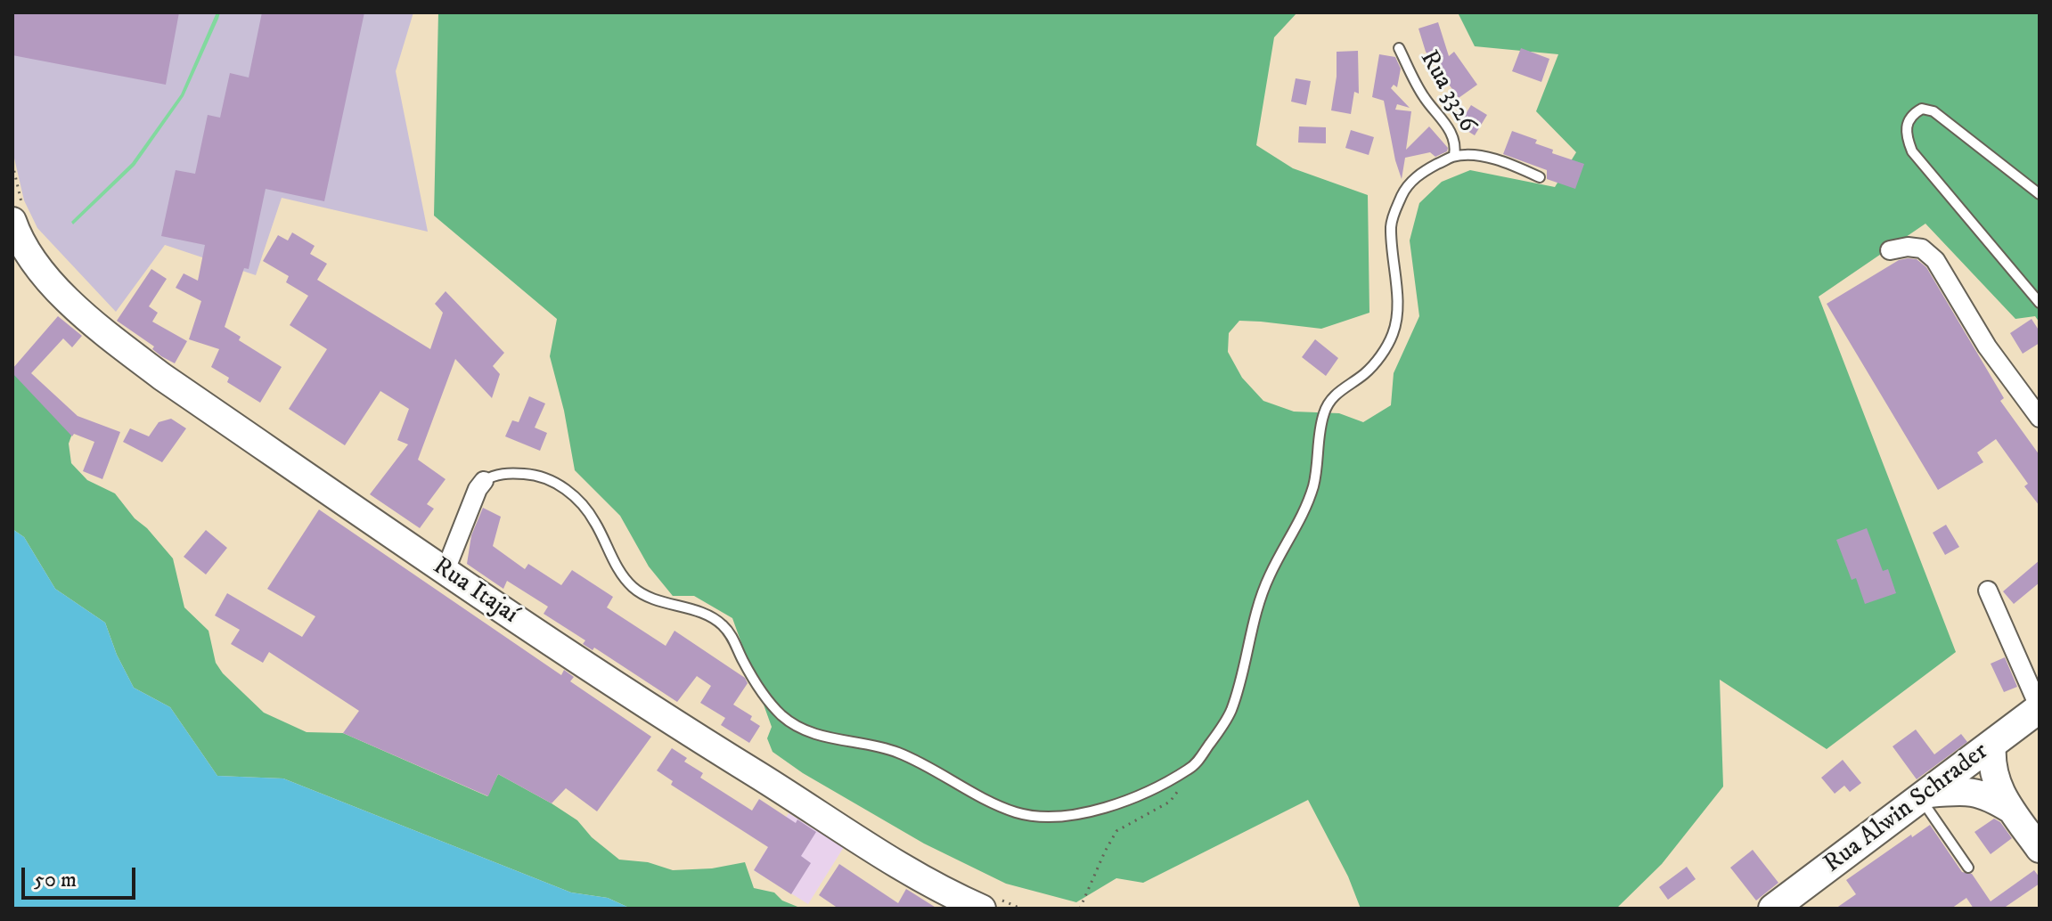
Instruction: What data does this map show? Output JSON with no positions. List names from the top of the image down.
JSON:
{
  "streets": {
    "main road": ["Rua Itajaí", "Rua Alwin Schrader"],
    "lane": ["Rua 3326"]
  },
  "scale_bar": "50 m"
}
